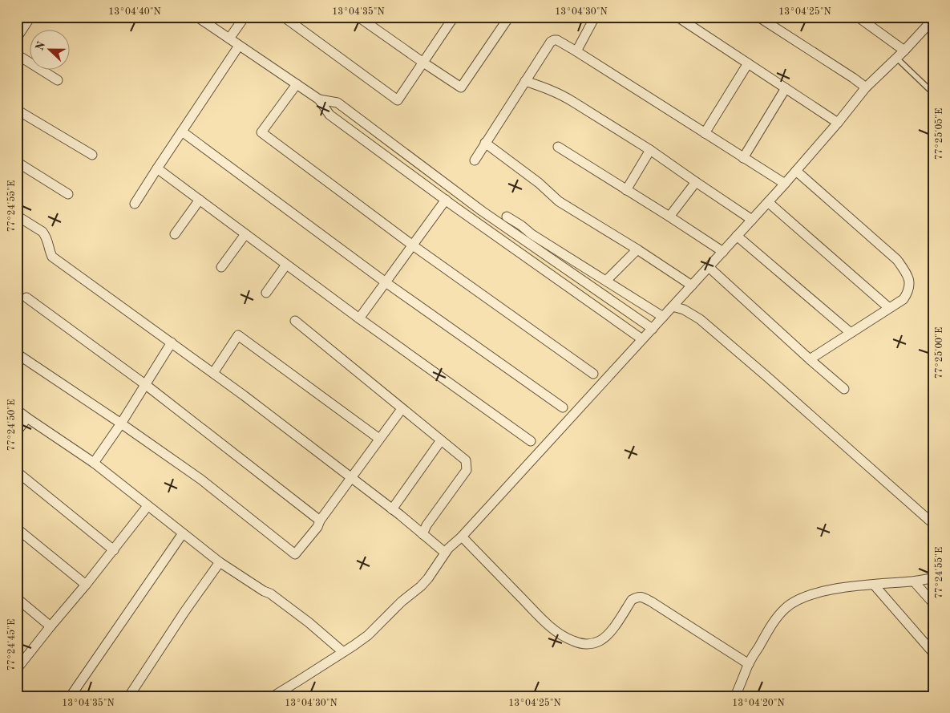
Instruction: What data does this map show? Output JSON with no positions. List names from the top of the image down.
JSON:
{
  "north": "left",
  "coordinates": [
    "13°04'40\"N",
    "13°04'35\"N",
    "13°04'30\"N",
    "13°04'25\"N",
    "77°25'05\"E",
    "77°24'55\"E",
    "77°25'00\"E",
    "77°24'50\"E",
    "77°24'45\"E",
    "13°04'20\"N"
  ]
}
